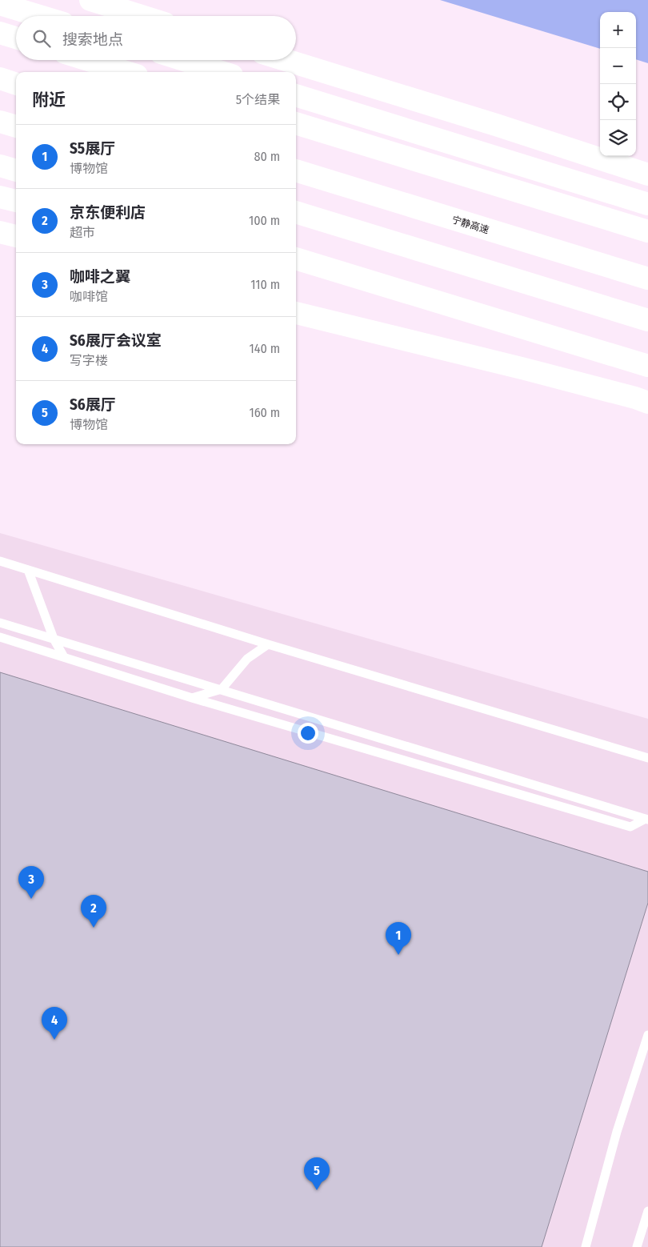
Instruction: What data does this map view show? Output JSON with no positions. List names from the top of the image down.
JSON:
{
  "streets": {
    "main road": ["宁静高速"]
  },
  "page": {
    "map_buttons": ["+", "−"],
    "search": "搜索地点",
    "heading": ["附近", "5个结果"],
    "list": [
      {
        "mark": "1",
        "name": "S5展厅",
        "note": "博物馆",
        "value": "80 m"
      },
      {
        "mark": "2",
        "name": "京东便利店",
        "note": "超市",
        "value": "100 m"
      },
      {
        "mark": "3",
        "name": "咖啡之翼",
        "note": "咖啡馆",
        "value": "110 m"
      },
      {
        "mark": "4",
        "name": "S6展厅会议室",
        "note": "写字楼",
        "value": "140 m"
      },
      {
        "mark": "5",
        "name": "S6展厅",
        "note": "博物馆",
        "value": "160 m"
      }
    ],
    "pins": [
      "3",
      "2",
      "1",
      "4",
      "5"
    ]
  }
}
